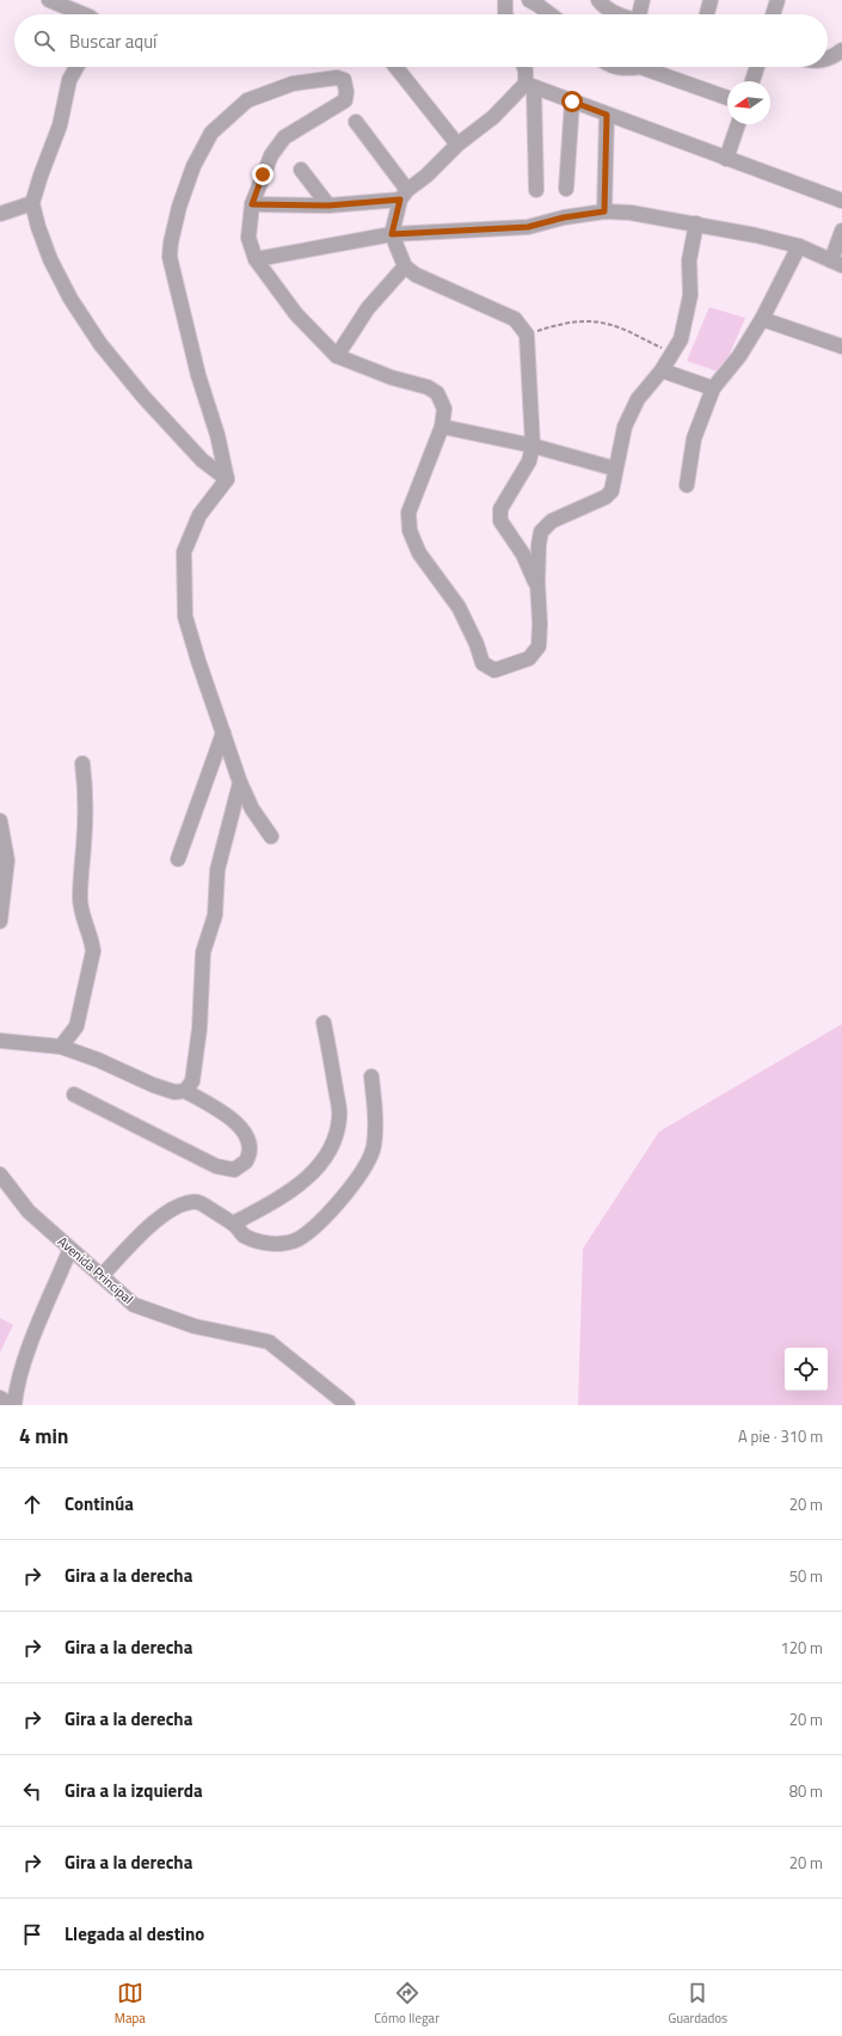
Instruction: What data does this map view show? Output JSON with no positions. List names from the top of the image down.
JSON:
{
  "streets": {
    "street": ["Avenida Principal"]
  },
  "north": "left",
  "page": {
    "search": "Buscar aquí",
    "heading": ["4 min", "A pie · 310 m"],
    "list": [
      ["Continúa", "20 m"],
      ["Gira a la derecha", "50 m"],
      ["Gira a la derecha", "120 m"],
      ["Gira a la derecha", "20 m"],
      ["Gira a la izquierda", "80 m"],
      ["Gira a la derecha", "20 m"],
      "Llegada al destino"
    ],
    "nav": ["Mapa", "Cómo llegar", "Guardados"]
  }
}
